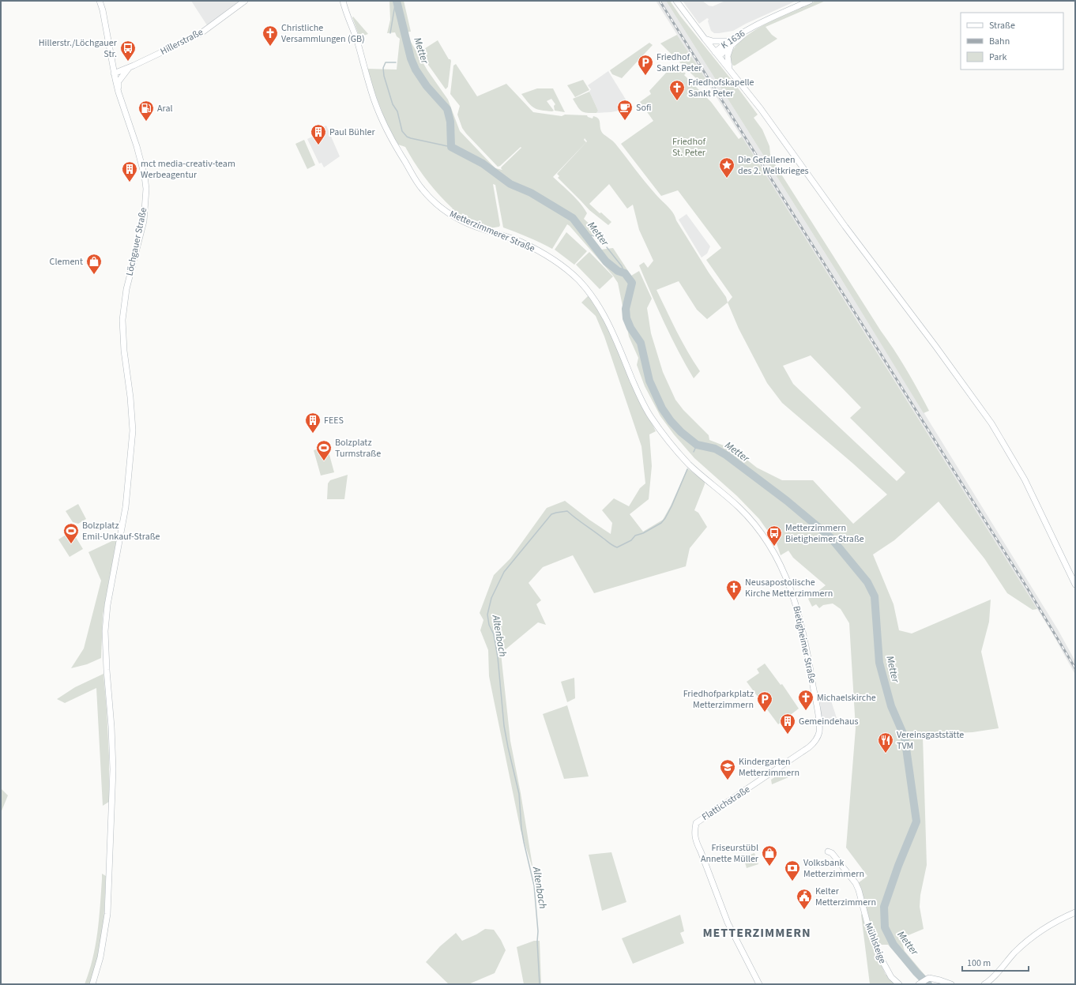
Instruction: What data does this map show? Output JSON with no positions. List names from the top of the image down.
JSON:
{
  "streets": {
    "main road": [
      "K 1636",
      "Hillerstraße",
      "Metterzimmerer Straße",
      "Löchgauer Straße",
      "Bietigheimer Straße",
      "Flattichstraße",
      "Mühlsteige"
    ]
  },
  "crossings": [
    ["Hillerstraße", "Löchgauer Straße"],
    ["Metterzimmerer Straße", "Bietigheimer Straße"],
    ["Bietigheimer Straße", "Flattichstraße"]
  ],
  "districts": ["METTERZIMMERN"],
  "water": ["Metter", "Altenbach"],
  "parks": ["Friedhof St. Peter"],
  "places": {
    "church": [
      "Christliche Versammlungen (GB)",
      "Friedhofskapelle Sankt Peter",
      "Neusapostolische Kirche Metterzimmern",
      "Michaelskirche"
    ],
    "bus stop": ["Hillerstr./Löchgauer Str.", "Metterzimmern Bietigheimer Straße"],
    "parking": ["Friedhof Sankt Peter", "Friedhofparkplatz Metterzimmern"],
    "cafe": ["Sofi"],
    "fuel station": ["Aral"],
    "building": [
      "Paul Bühler",
      "mct media-creativ-team Werbeagentur",
      "FEES",
      "Gemeindehaus"
    ],
    "place": ["Die Gefallenen des 2. Weltkrieges"],
    "shop": ["Clement", "Friseurstübl Annette Müller"],
    "sports": ["Bolzplatz Turmstraße", "Bolzplatz Emil-Unkauf-Straße"],
    "restaurant": ["Vereinsgaststätte TVM"],
    "school or university": ["Kindergarten Metterzimmern"],
    "bank": ["Volksbank Metterzimmern"],
    "public building": ["Kelter Metterzimmern"]
  },
  "legend": ["Straße", "Bahn", "Park"],
  "scale_bar": "100 m"
}
